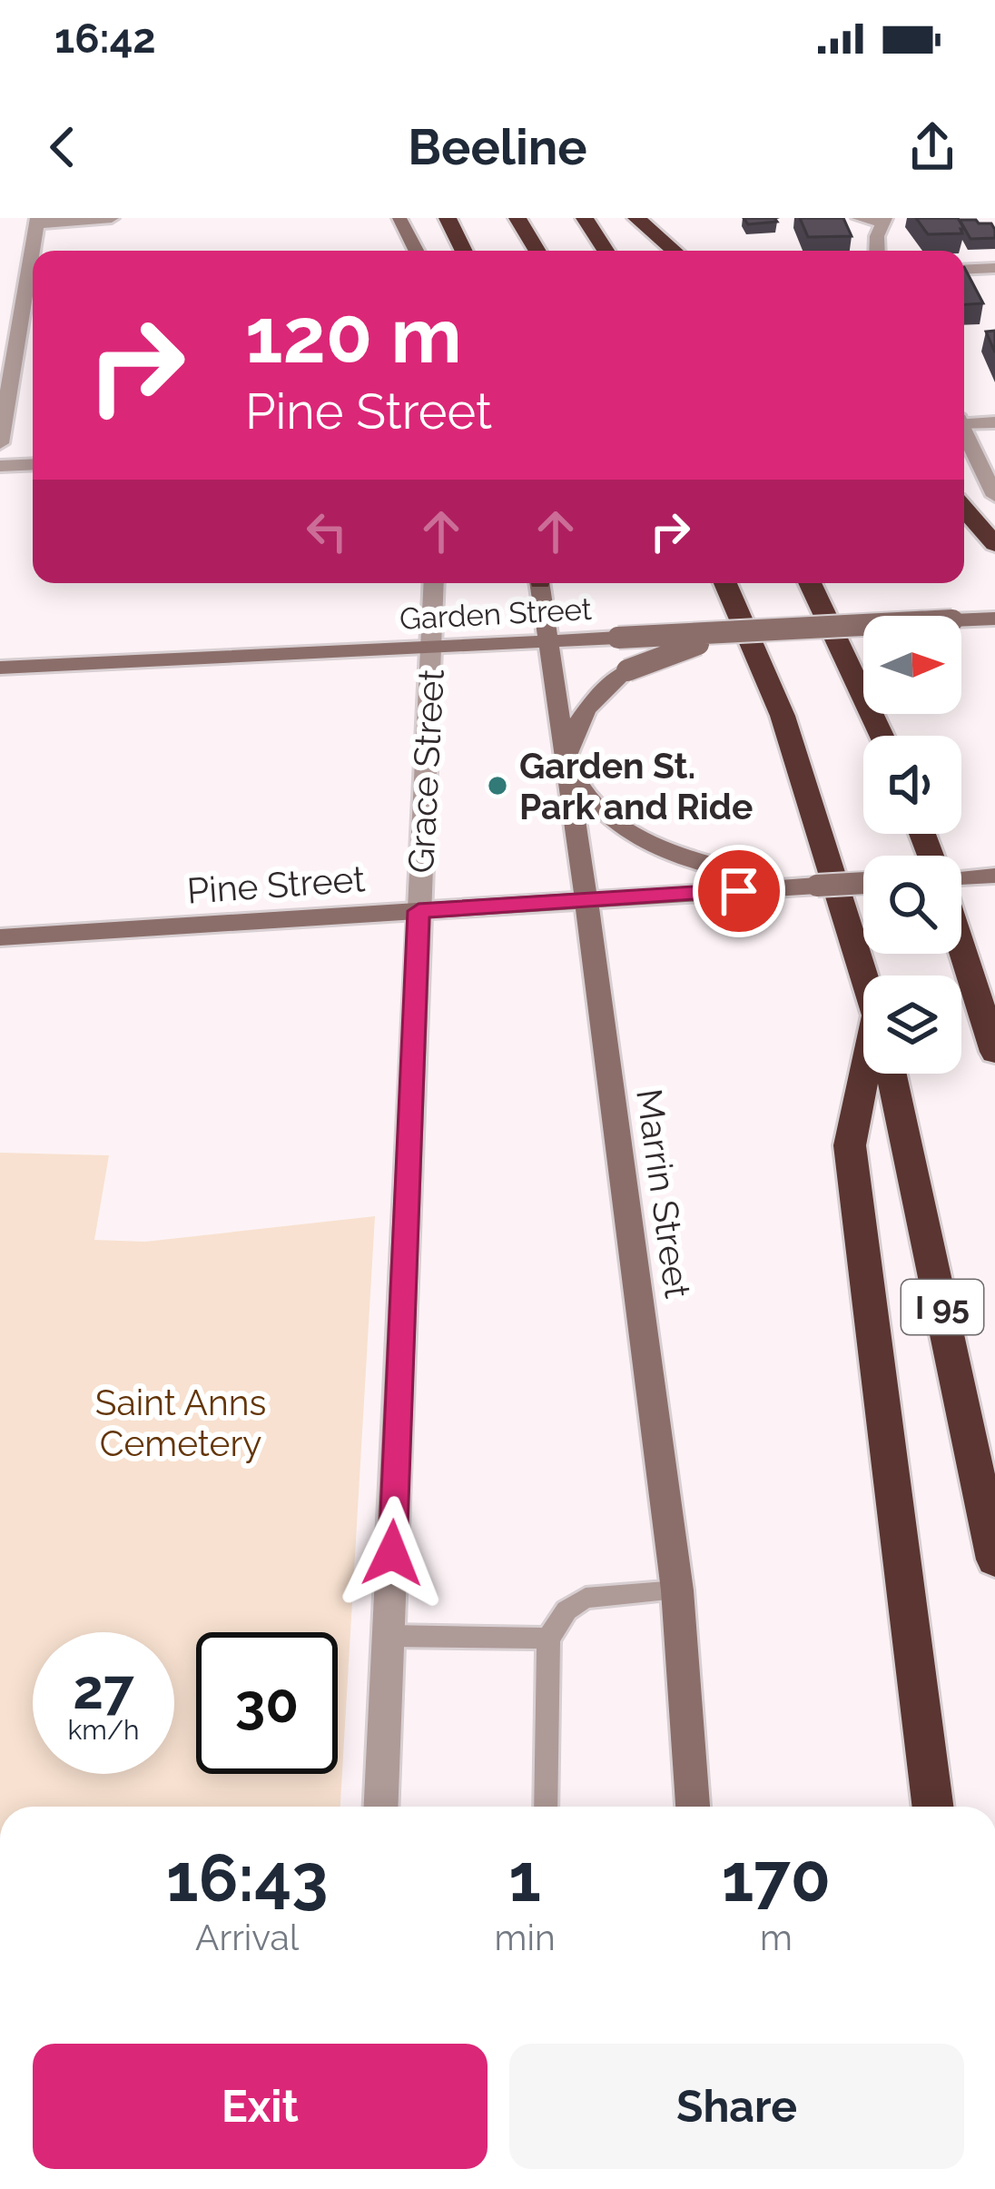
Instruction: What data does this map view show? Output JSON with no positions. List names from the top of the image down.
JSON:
{
  "streets": {
    "highway": ["I 95"],
    "main road": ["Garden Street", "Pine Street", "Marrin Street"],
    "street": ["Grace Street"]
  },
  "crossings": [
    ["Garden Street", "Grace Street"],
    ["Garden Street", "Marrin Street"],
    ["Grace Street", "Pine Street"],
    ["Pine Street", "Marrin Street"]
  ],
  "parks": ["Saint Anns Cemetery"],
  "places": ["Garden St. Park and Ride"],
  "north": "right",
  "page": {
    "status": "16:42",
    "header": "Beeline",
    "turn": ["120 m", "Pine Street"],
    "speed": "27 km/h",
    "limit": "30",
    "eta": [
      "16:43",
      "Arrival",
      "1",
      "min",
      "170",
      "m"
    ],
    "buttons": ["Exit", "Share"]
  }
}
